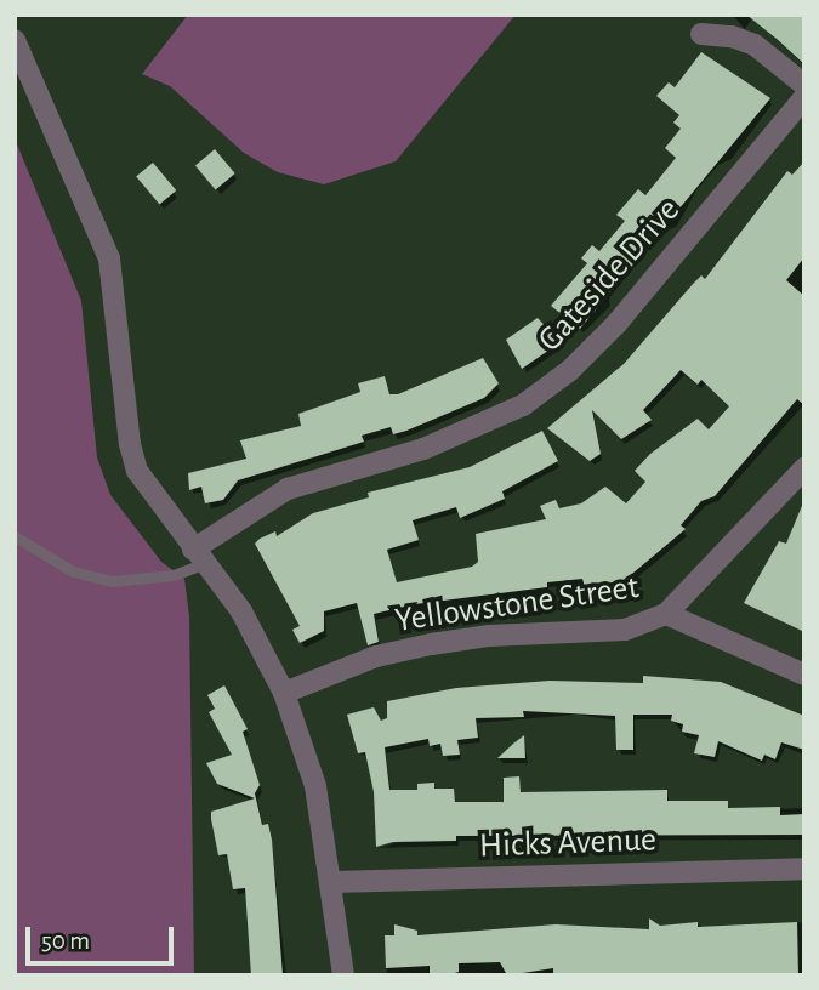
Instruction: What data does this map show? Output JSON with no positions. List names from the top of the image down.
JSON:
{
  "streets": {
    "street": ["Gateside Drive", "Yellowstone Street", "Hicks Avenue"]
  },
  "scale_bar": "50 m"
}
